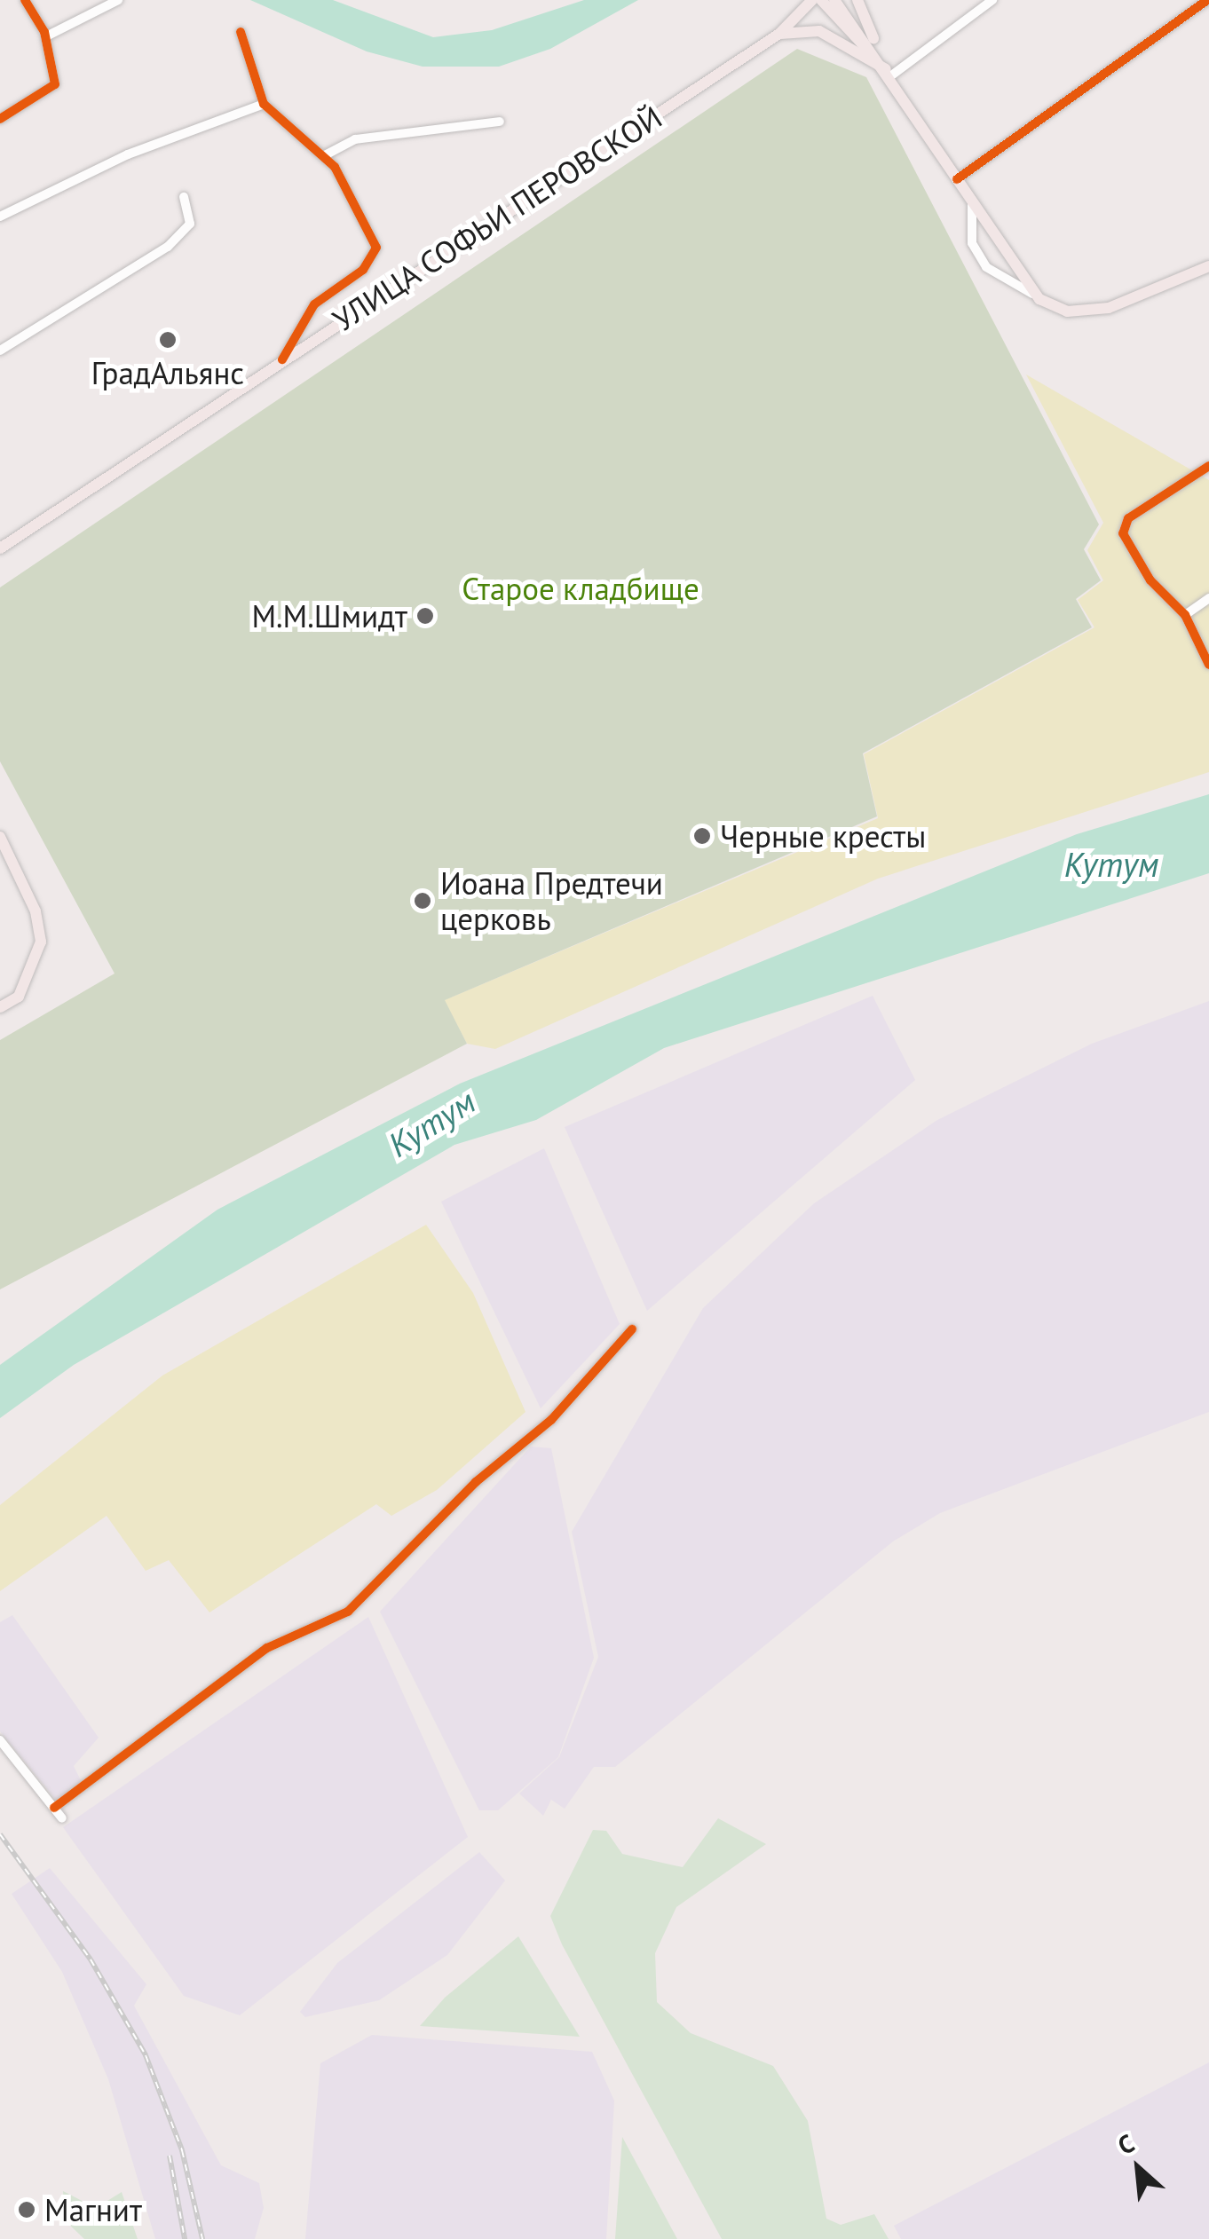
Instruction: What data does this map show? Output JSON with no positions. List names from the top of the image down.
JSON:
{
  "streets": {
    "main road": ["УЛИЦА СОФЬИ ПЕРОВСКОЙ"]
  },
  "water": ["Кутум"],
  "parks": ["Старое кладбище"],
  "places": [
    "ГрадАльянс",
    "М.М.Шмидт",
    "Черные кресты",
    "Иоана Предтечи церковь",
    "Магнит"
  ],
  "north": "top left"
}
